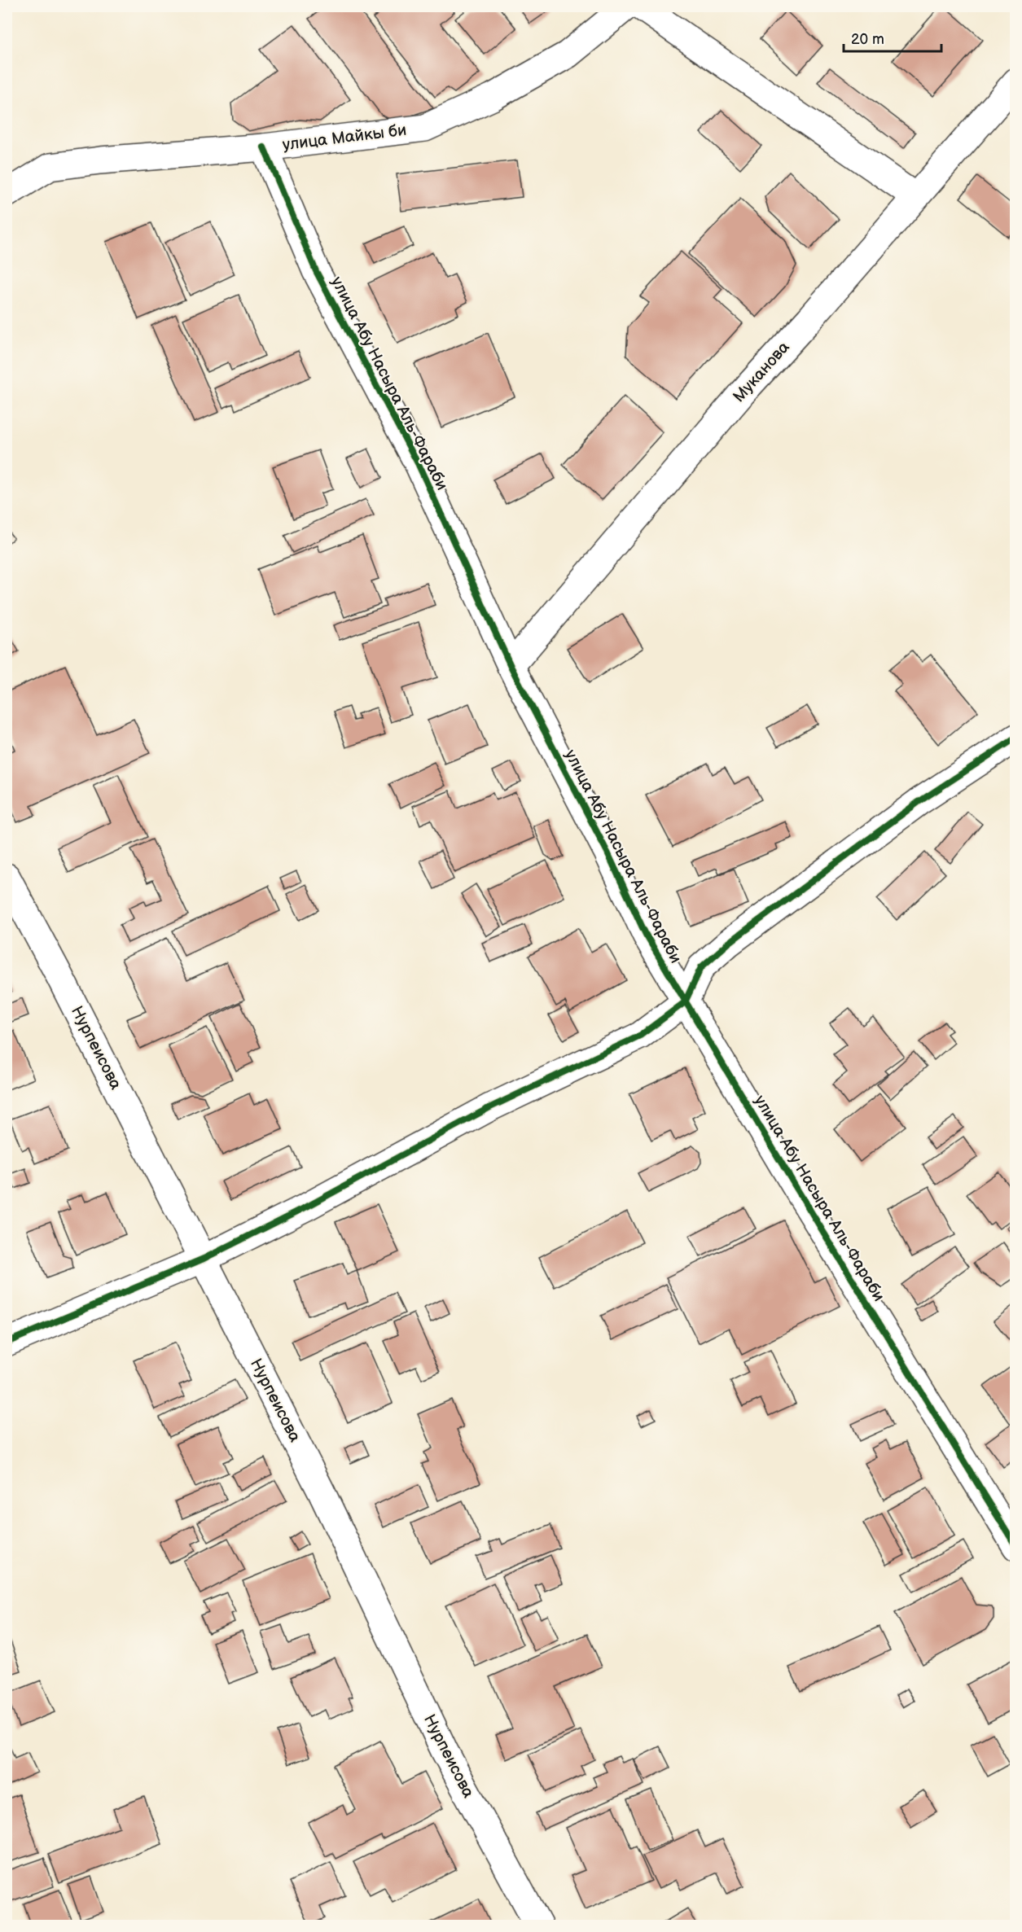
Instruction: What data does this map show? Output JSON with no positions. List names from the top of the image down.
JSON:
{
  "streets": {
    "street": [
      "улица Майкы би",
      "Муканова",
      "улица Абу Насыра Аль-Фараби",
      "Нурпеисова"
    ]
  },
  "crossings": [
    ["улица Майкы би", "улица Абу Насыра Аль-Фараби"],
    ["Муканова", "улица Абу Насыра Аль-Фараби"]
  ],
  "scale_bar": "20 m"
}
